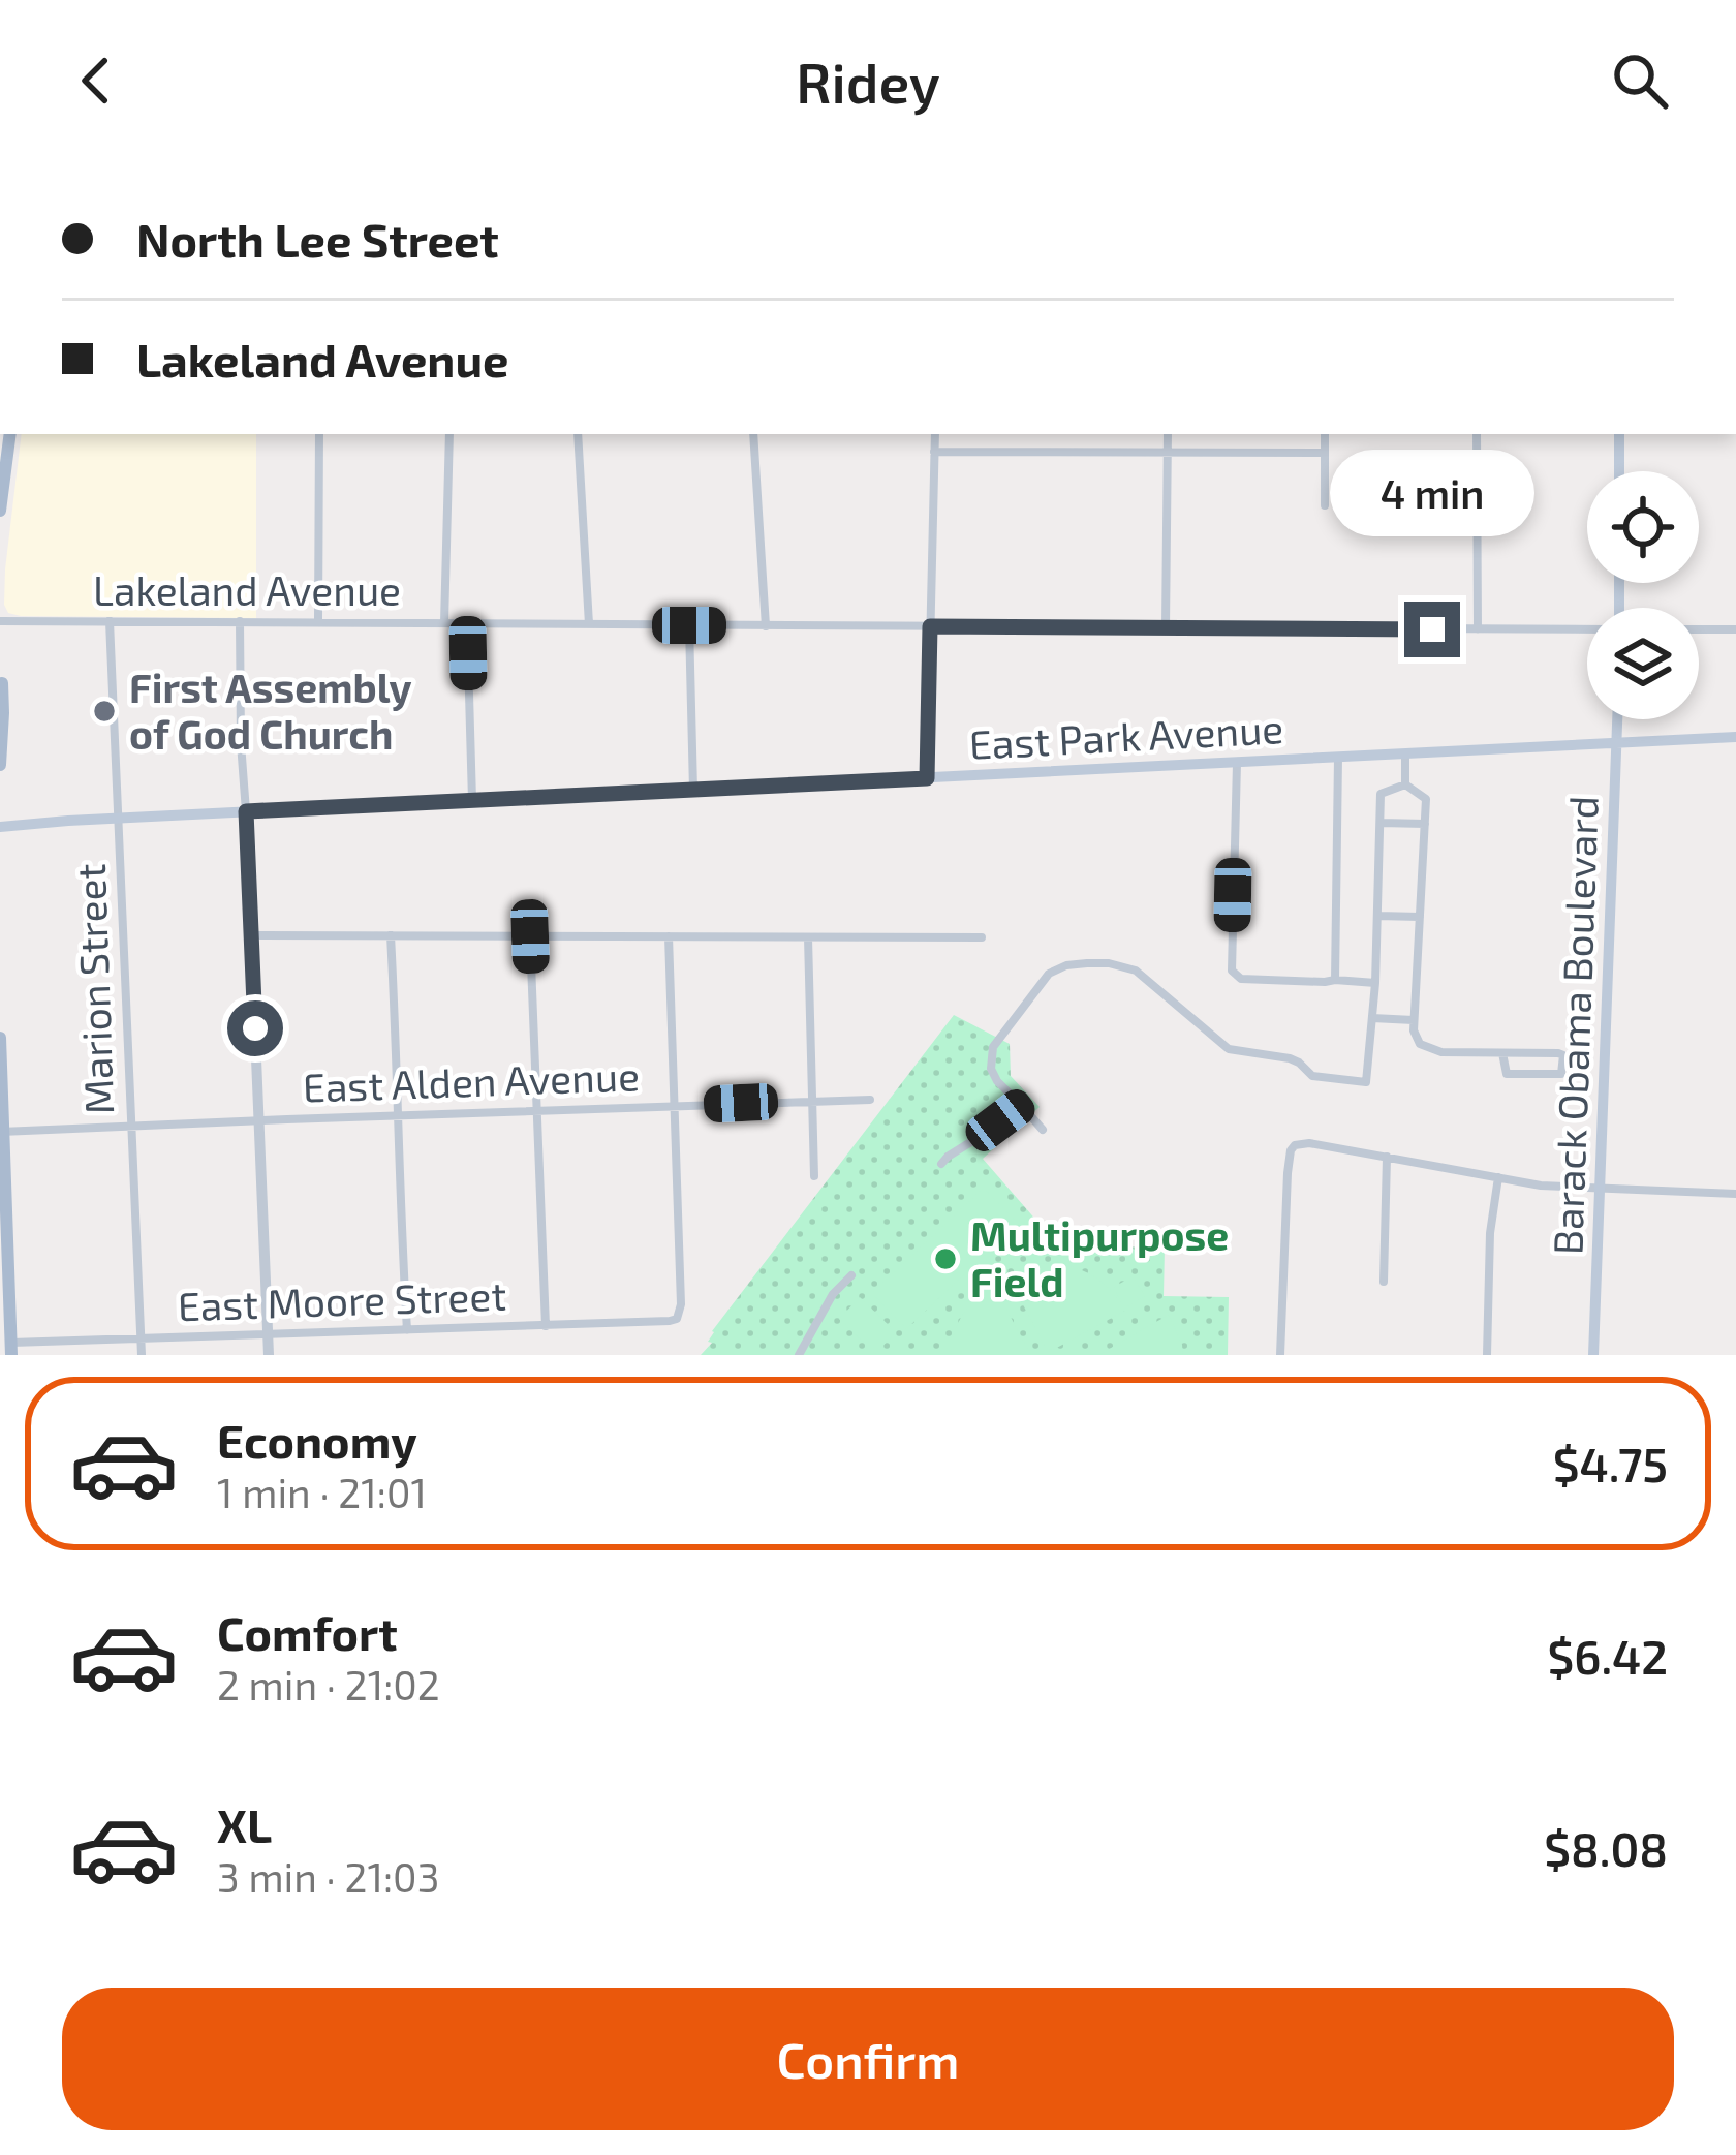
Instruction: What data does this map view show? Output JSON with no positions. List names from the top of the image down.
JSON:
{
  "streets": {
    "main road": ["East Park Avenue", "Barack Obama Boulevard"],
    "street": [
      "Lakeland Avenue",
      "Marion Street",
      "East Alden Avenue",
      "East Moore Street"
    ]
  },
  "crossings": [
    ["Lakeland Avenue", "Marion Street"],
    ["East Park Avenue", "Marion Street"],
    ["East Park Avenue", "Barack Obama Boulevard"],
    ["Marion Street", "East Alden Avenue"],
    ["Marion Street", "East Moore Street"],
    ["East Alden Avenue", "East Moore Street"]
  ],
  "places": ["First Assembly of God Church", "Multipurpose Field"],
  "page": {
    "header": "Ridey",
    "banner": ["North Lee Street", "Lakeland Avenue"],
    "bubble": "4 min",
    "list": [
      {
        "name": "Economy",
        "note": "1 min · 21:01",
        "value": "$4.75"
      },
      {
        "name": "Comfort",
        "note": "2 min · 21:02",
        "value": "$6.42"
      },
      {
        "name": "XL",
        "note": "3 min · 21:03",
        "value": "$8.08"
      }
    ],
    "buttons": "Confirm"
  }
}
